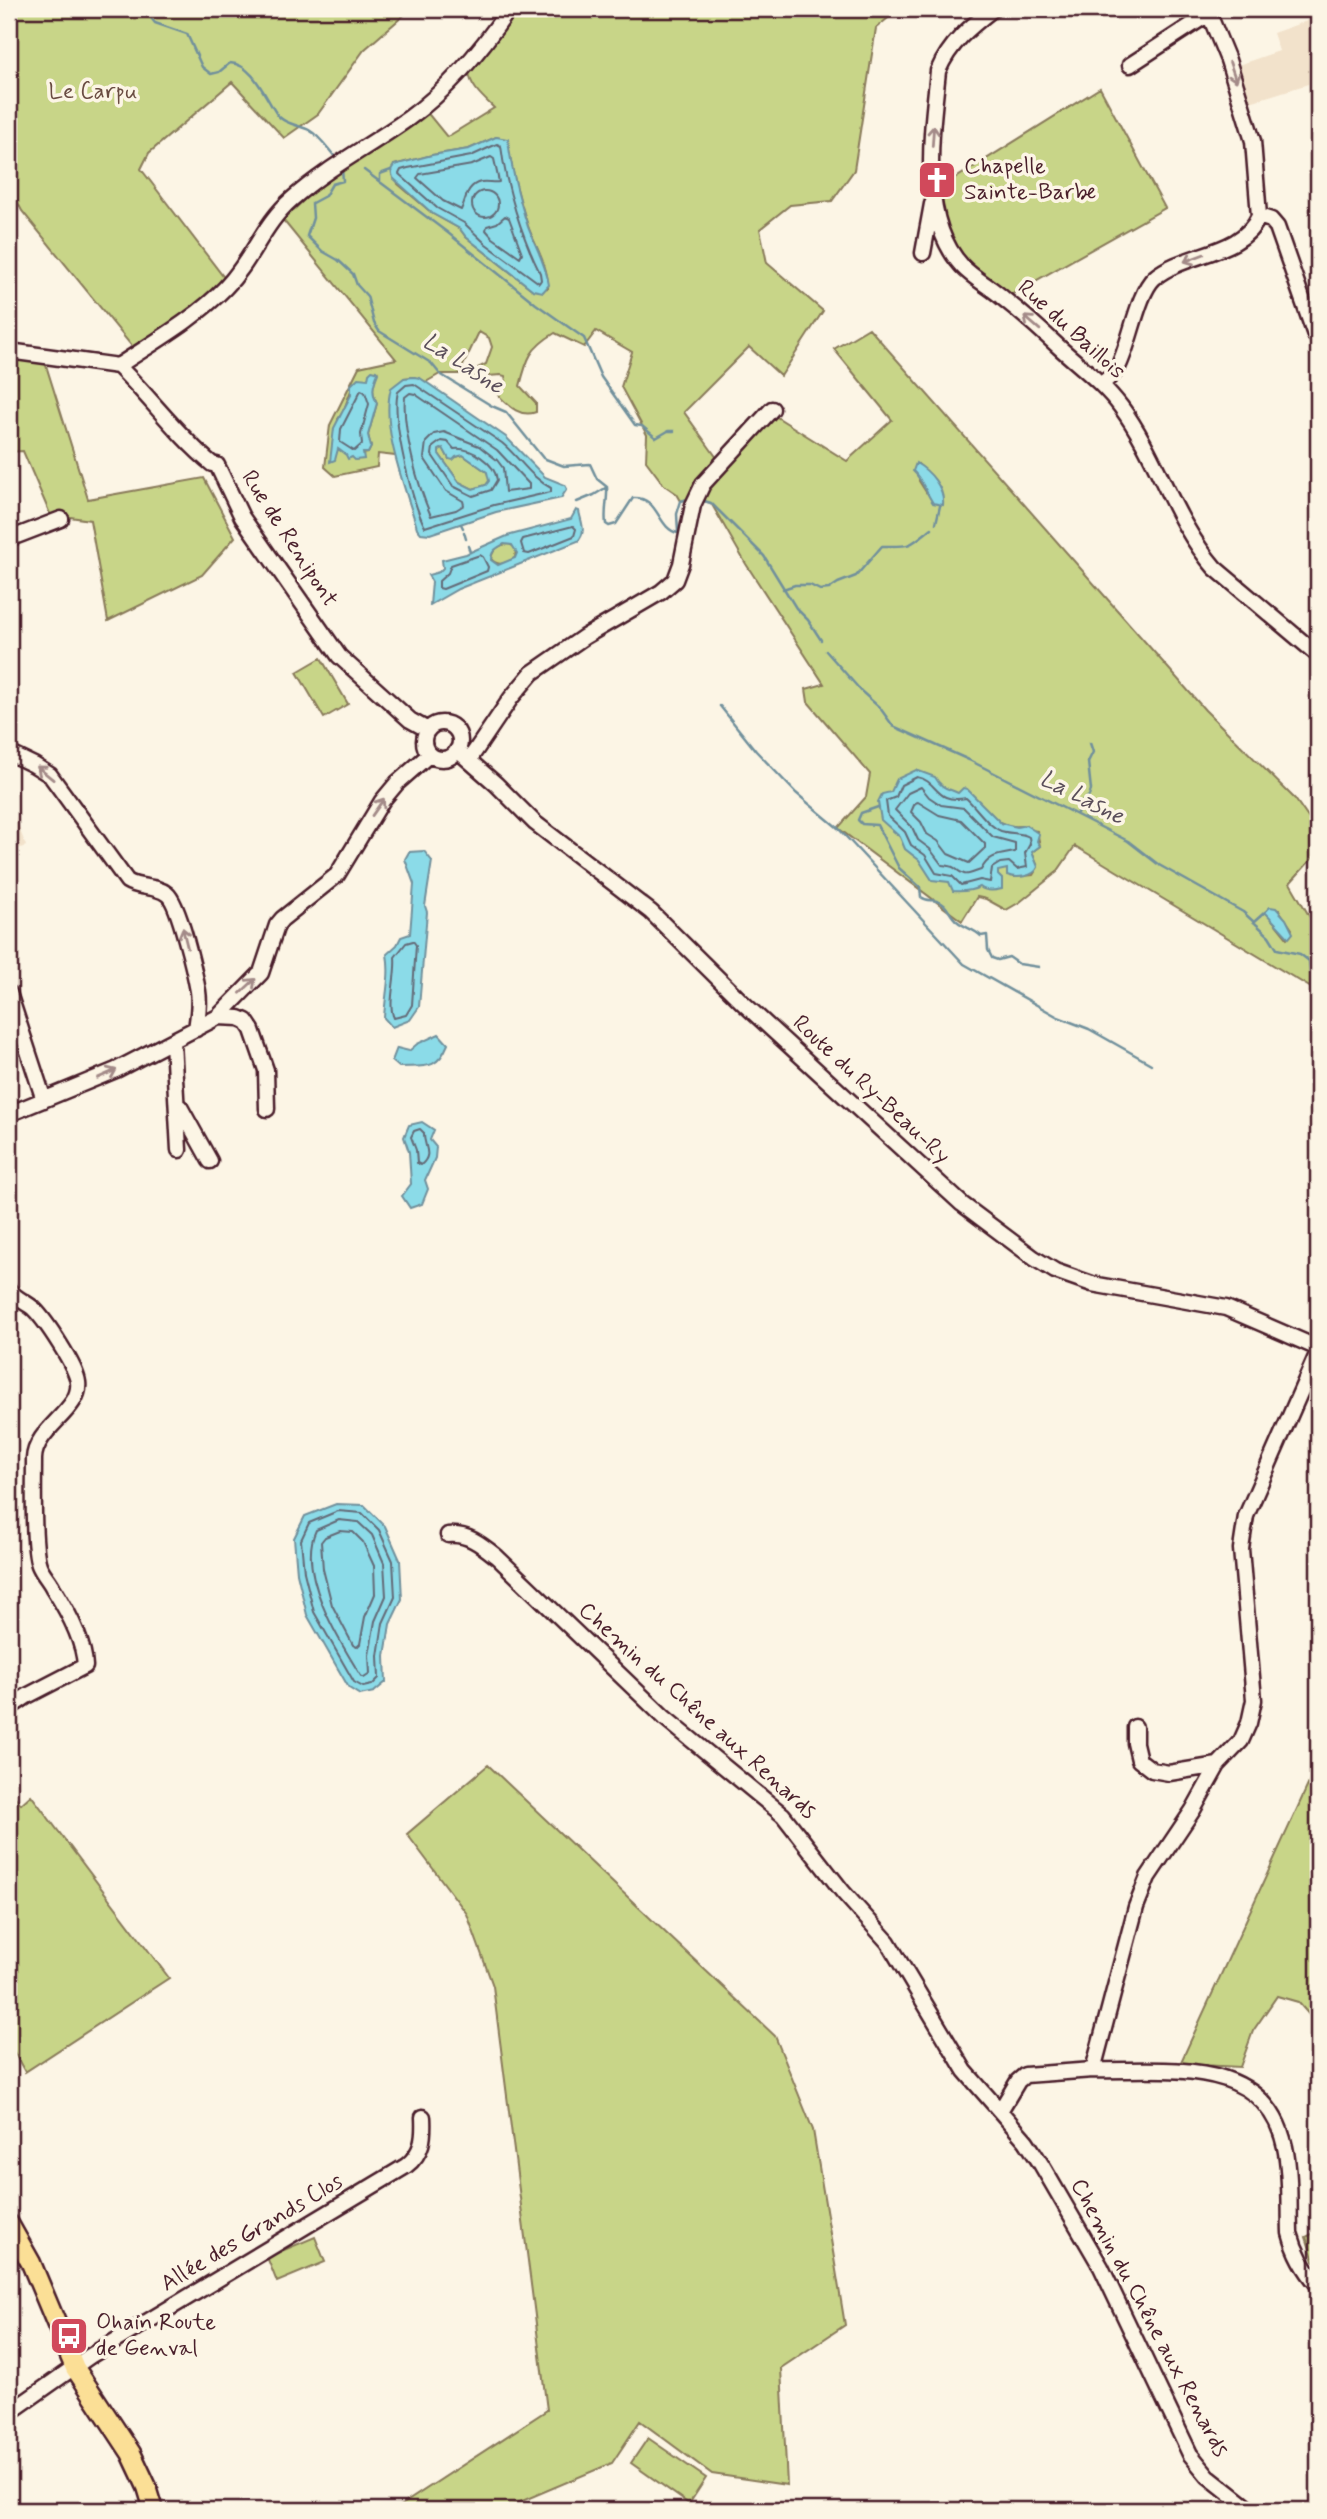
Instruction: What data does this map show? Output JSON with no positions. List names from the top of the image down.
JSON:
{
  "streets": {
    "street": [
      "Rue du Baillois",
      "Rue de Renipont",
      "Route du Ry-Beau-Ry",
      "Chemin du Chêne aux Renards",
      "Allée des Grands Clos"
    ]
  },
  "crossings": [
    ["Rue de Renipont", "Route du Ry-Beau-Ry"]
  ],
  "one_way": ["Rue du Baillois"],
  "water": ["La Lasne"],
  "parks": ["Le Carpu"],
  "places": {
    "church": ["Chapelle Sainte-Barbe"],
    "bus stop": ["Ohain Route de Genval"]
  }
}
